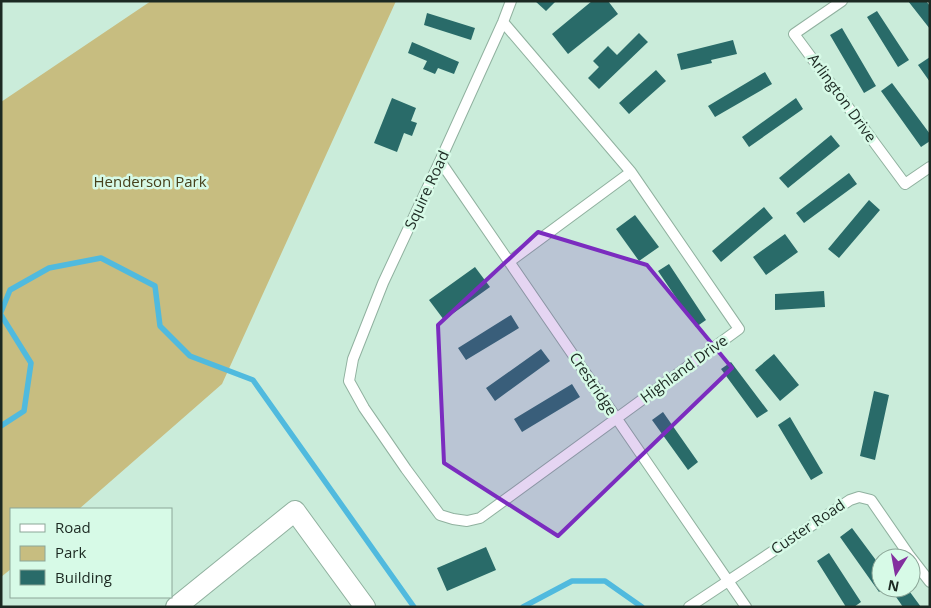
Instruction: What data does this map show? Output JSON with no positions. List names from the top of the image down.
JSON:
{
  "streets": {
    "lane": [
      "Arlington Drive",
      "Squire Road",
      "Highland Drive",
      "Crestridge",
      "Custer Road"
    ]
  },
  "crossings": [
    ["Squire Road", "Highland Drive"],
    ["Squire Road", "Crestridge"],
    ["Highland Drive", "Crestridge"],
    ["Crestridge", "Custer Road"]
  ],
  "parks": ["Henderson Park"],
  "legend": ["Road", "Park", "Building"],
  "north": "bottom"
}
